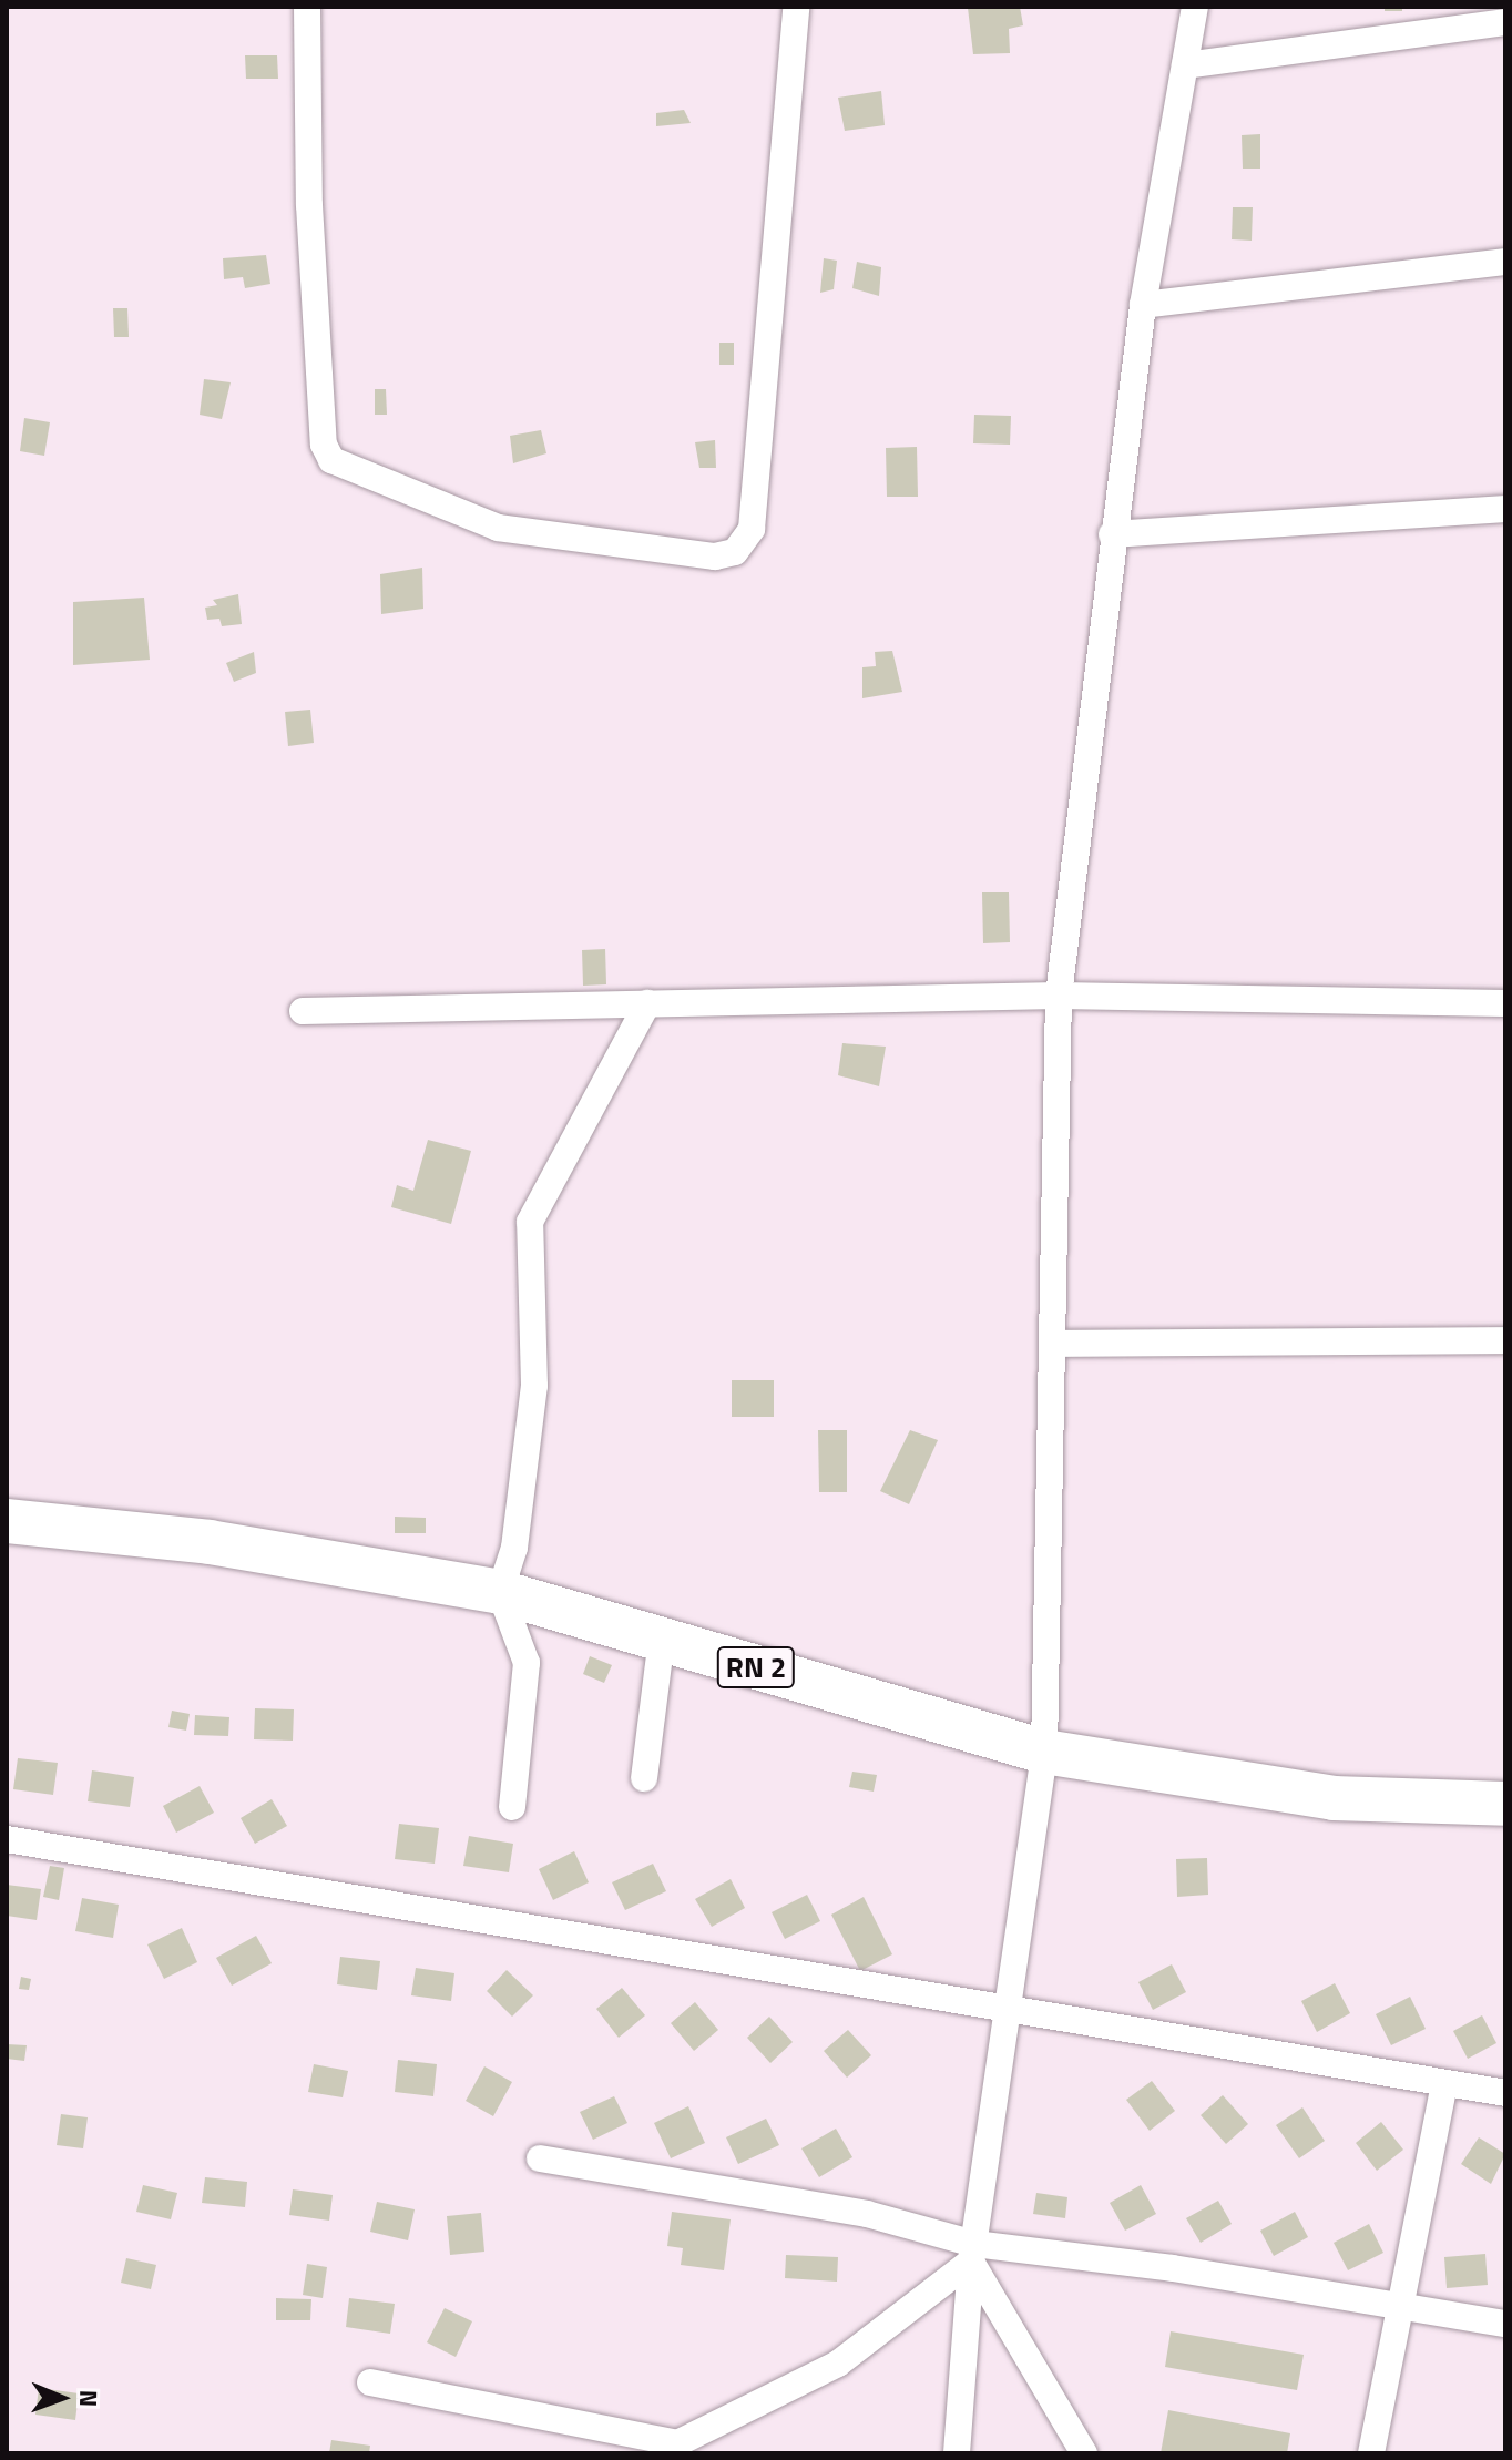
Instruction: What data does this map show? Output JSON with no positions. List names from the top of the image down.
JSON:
{
  "streets": {
    "main road": ["RN 2"]
  },
  "north": "right"
}
